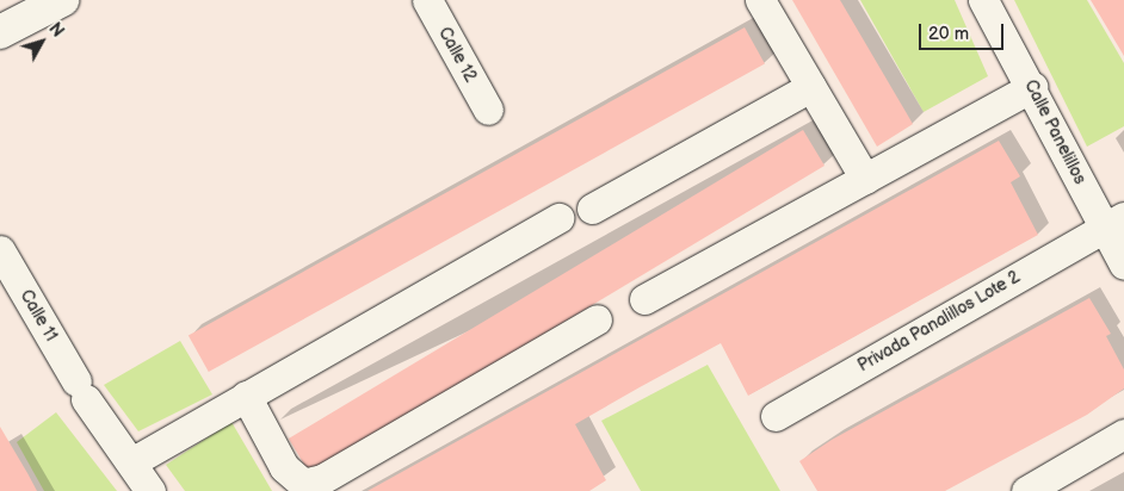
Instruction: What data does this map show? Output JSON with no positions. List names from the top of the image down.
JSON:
{
  "streets": {
    "street": [
      "Calle 12",
      "Calle Panelillos",
      "Calle 11",
      "Privada Panalillos Lote 2"
    ]
  },
  "crossings": [
    ["Calle Panelillos", "Privada Panalillos Lote 2"]
  ],
  "scale_bar": "20 m",
  "north": "top right"
}
